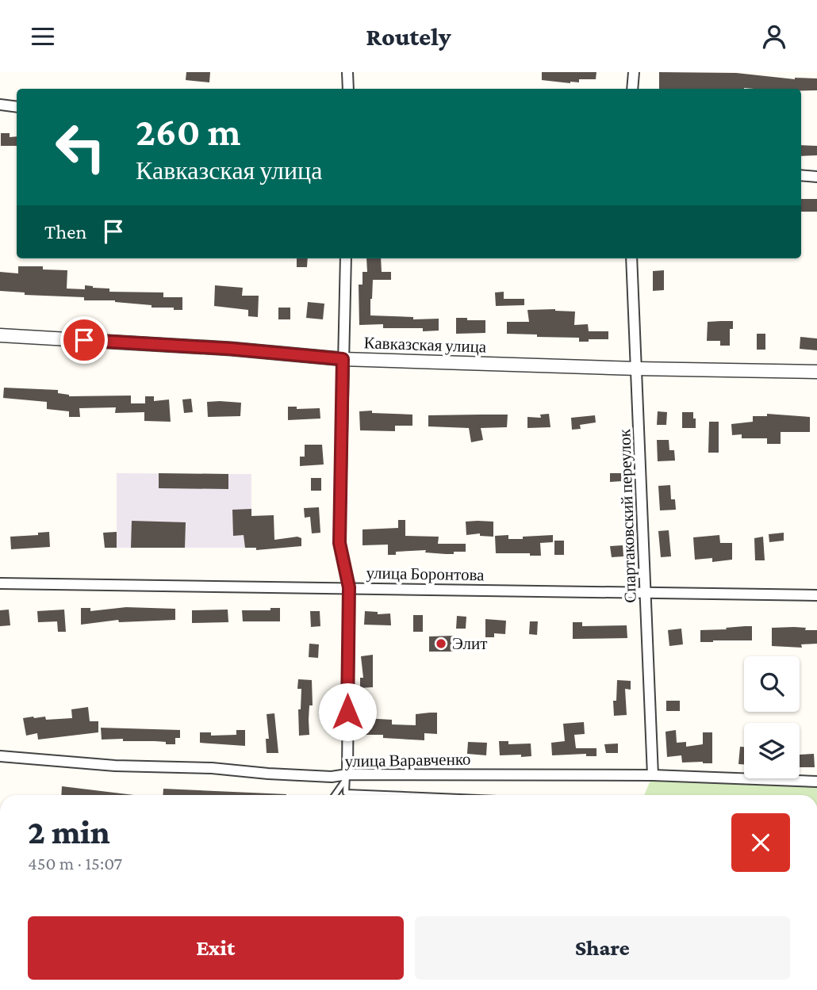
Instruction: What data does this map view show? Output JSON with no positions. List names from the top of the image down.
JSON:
{
  "streets": {
    "street": [
      "Кавказская улица",
      "Спартаковский переулок",
      "улица Боронтова",
      "улица Варавченко"
    ]
  },
  "crossings": [
    ["Кавказская улица", "Спартаковский переулок"],
    ["Спартаковский переулок", "улица Боронтова"],
    ["Спартаковский переулок", "улица Варавченко"]
  ],
  "places": ["Элит"],
  "page": {
    "header": "Routely",
    "turn": ["260 m", "Кавказская улица"],
    "then": "Then",
    "heading": ["2 min", "450 m · 15:07"],
    "buttons": ["Exit", "Share"]
  }
}
